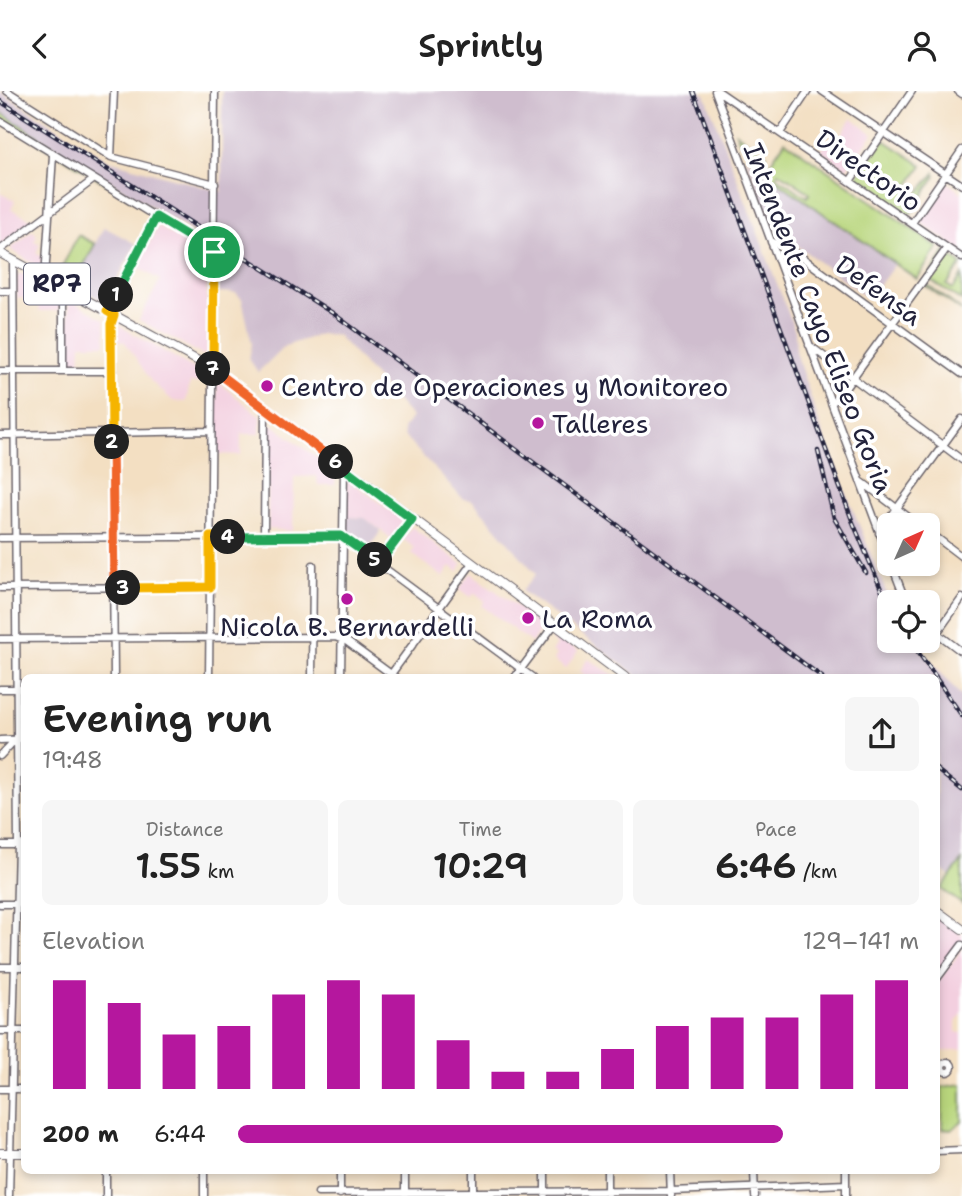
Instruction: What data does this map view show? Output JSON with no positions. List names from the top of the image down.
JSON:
{
  "streets": {
    "main road": ["RP7"],
    "street": ["Directorio", "Defensa", "Intendente Cayo Eliseo Goria"]
  },
  "crossings": [
    ["Directorio", "Intendente Cayo Eliseo Goria"],
    ["Defensa", "Intendente Cayo Eliseo Goria"]
  ],
  "places": [
    "Centro de Operaciones y Monitoreo",
    "Talleres",
    "Nicola B. Bernardelli",
    "La Roma"
  ],
  "north": "top right",
  "page": {
    "header": "Sprintly",
    "pins": [
      "1",
      "7",
      "2",
      "6",
      "4",
      "5",
      "3"
    ],
    "heading": ["Evening run", "19:48"],
    "stats": [
      ["Distance", "1.55 km"],
      ["Time", "10:29"],
      ["Pace", "6:46 /km"]
    ],
    "chart": ["Elevation", "129–141 m"],
    "list": [
      {
        "name": "200 m",
        "note": "6:44"
      }
    ]
  }
}
